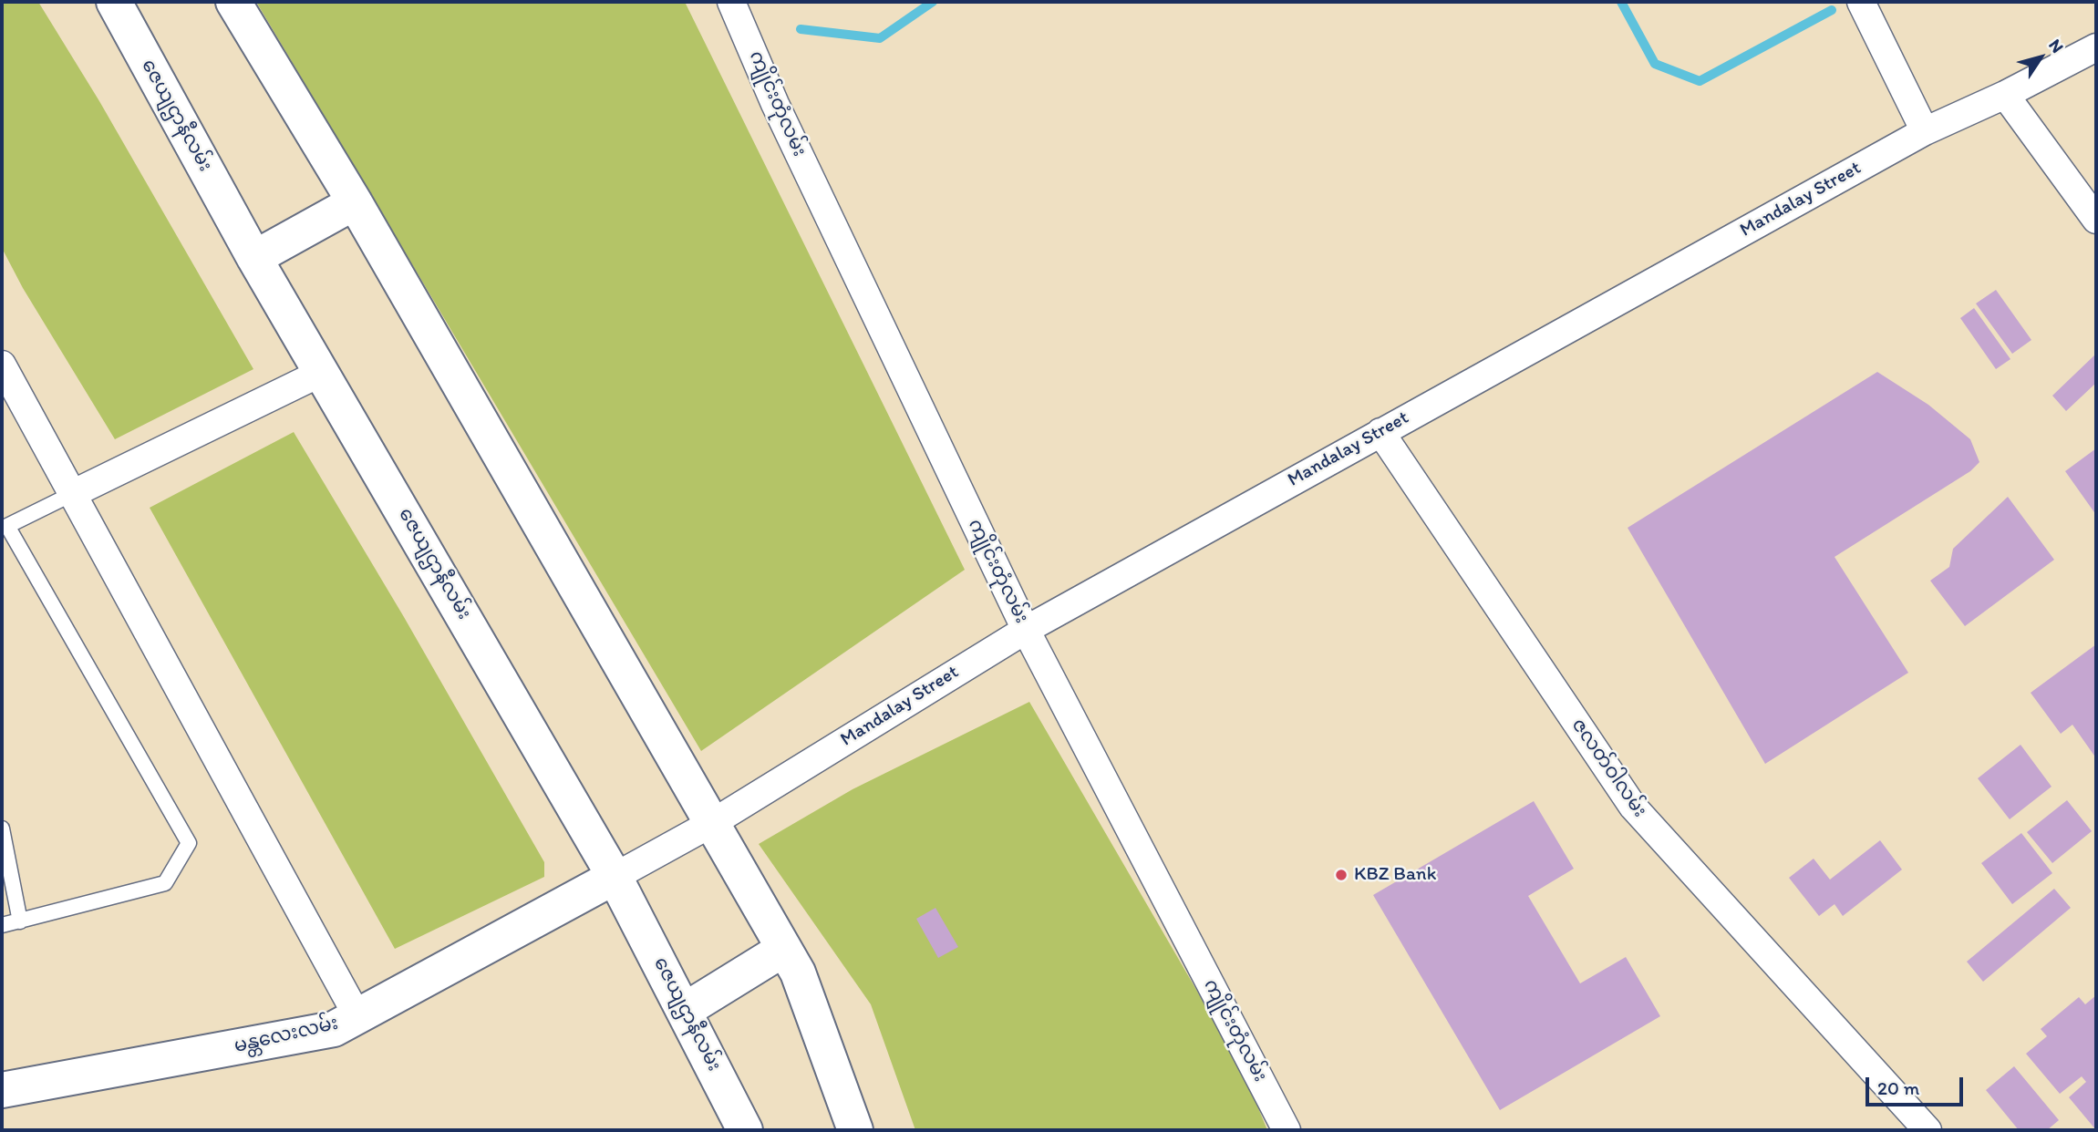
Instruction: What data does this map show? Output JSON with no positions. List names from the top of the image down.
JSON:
{
  "streets": {
    "main road": ["ဇေယျဌာနီလမ်း", "မန္တလေးလမ်း"],
    "street": ["ကျိုင်းတုံလမ်း", "Mandalay Street", "ဇလတ်ဝါလမ်း"]
  },
  "crossings": [
    ["ကျိုင်းတုံလမ်း", "Mandalay Street"],
    ["ဇေယျဌာနီလမ်း", "Mandalay Street"],
    ["ဇေယျဌာနီလမ်း", "မန္တလေးလမ်း"],
    ["Mandalay Street", "ဇလတ်ဝါလမ်း"],
    ["Mandalay Street", "မန္တလေးလမ်း"]
  ],
  "places": ["KBZ Bank"],
  "scale_bar": "20 m",
  "north": "top right"
}
